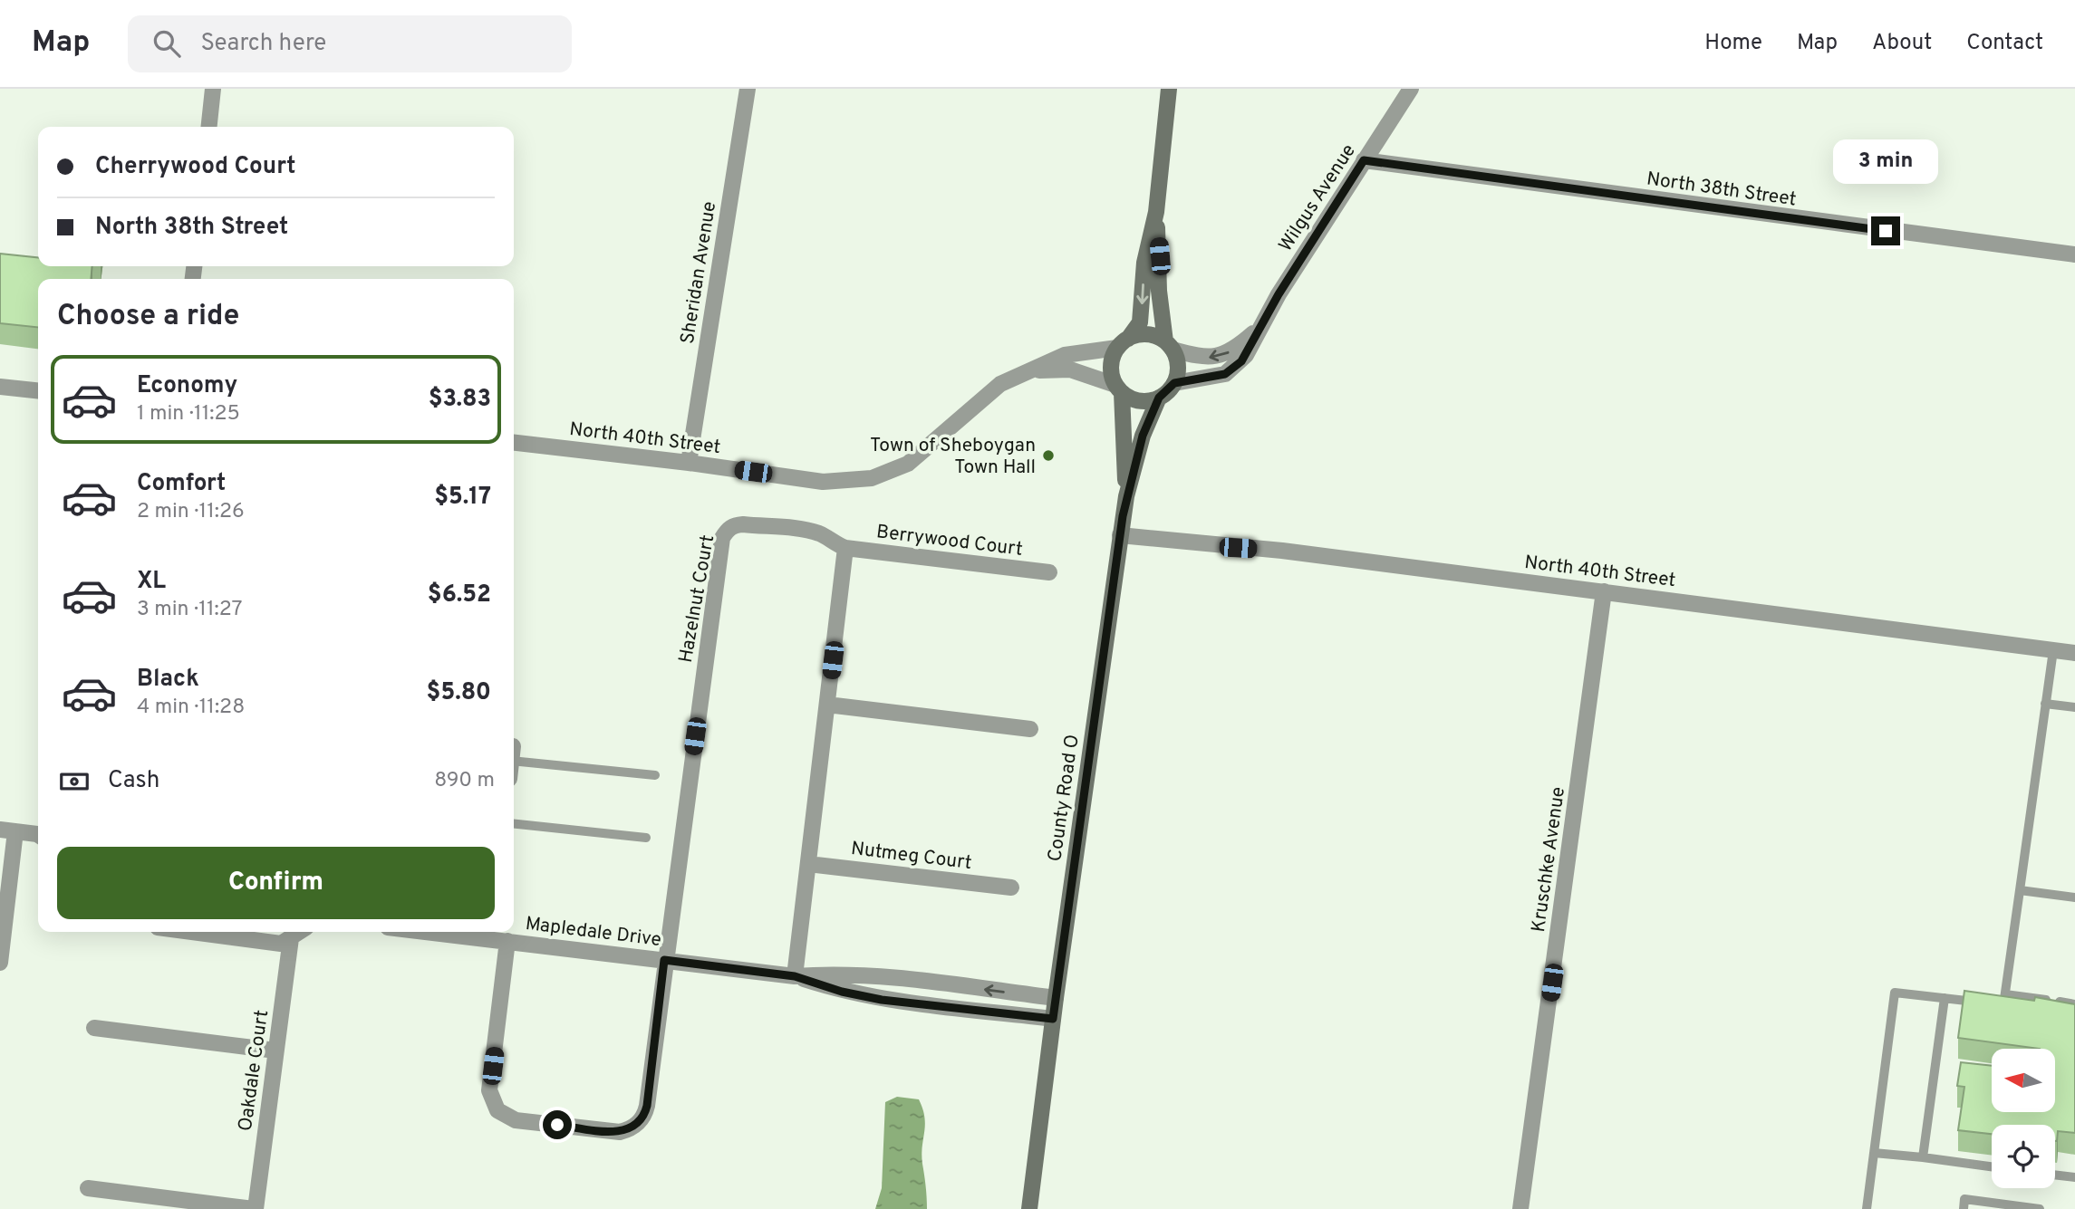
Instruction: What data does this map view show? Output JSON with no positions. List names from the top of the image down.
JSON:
{
  "streets": {
    "street": [
      "North 38th Street",
      "Wilgus Avenue",
      "Sheridan Avenue",
      "North 40th Street",
      "Berrywood Court",
      "Hazelnut Court",
      "County Road O",
      "Nutmeg Court",
      "Kruschke Avenue",
      "Mapledale Drive",
      "Oakdale Court"
    ]
  },
  "crossings": [
    ["North 38th Street", "Wilgus Avenue"],
    ["Wilgus Avenue", "North 40th Street"],
    ["Wilgus Avenue", "County Road O"],
    ["Sheridan Avenue", "North 40th Street"],
    ["North 40th Street", "County Road O"],
    ["North 40th Street", "Kruschke Avenue"],
    ["Berrywood Court", "Hazelnut Court"],
    ["Hazelnut Court", "Mapledale Drive"],
    ["County Road O", "Mapledale Drive"]
  ],
  "places": ["Town of Sheboygan Town Hall"],
  "north": "left",
  "page": {
    "header": "Map",
    "search": "Search here",
    "nav": [
      "Home",
      "Map",
      "About",
      "Contact"
    ],
    "banner": ["Cherrywood Court", "North 38th Street"],
    "bubble": "3 min",
    "heading": "Choose a ride",
    "list": [
      {
        "name": "Economy",
        "note": "1 min · 11:25",
        "value": "$3.83"
      },
      {
        "name": "Comfort",
        "note": "2 min · 11:26",
        "value": "$5.17"
      },
      {
        "name": "XL",
        "note": "3 min · 11:27",
        "value": "$6.52"
      },
      {
        "name": "Black",
        "note": "4 min · 11:28",
        "value": "$5.80"
      }
    ],
    "pay": ["Cash", "890 m"],
    "buttons": "Confirm"
  }
}
